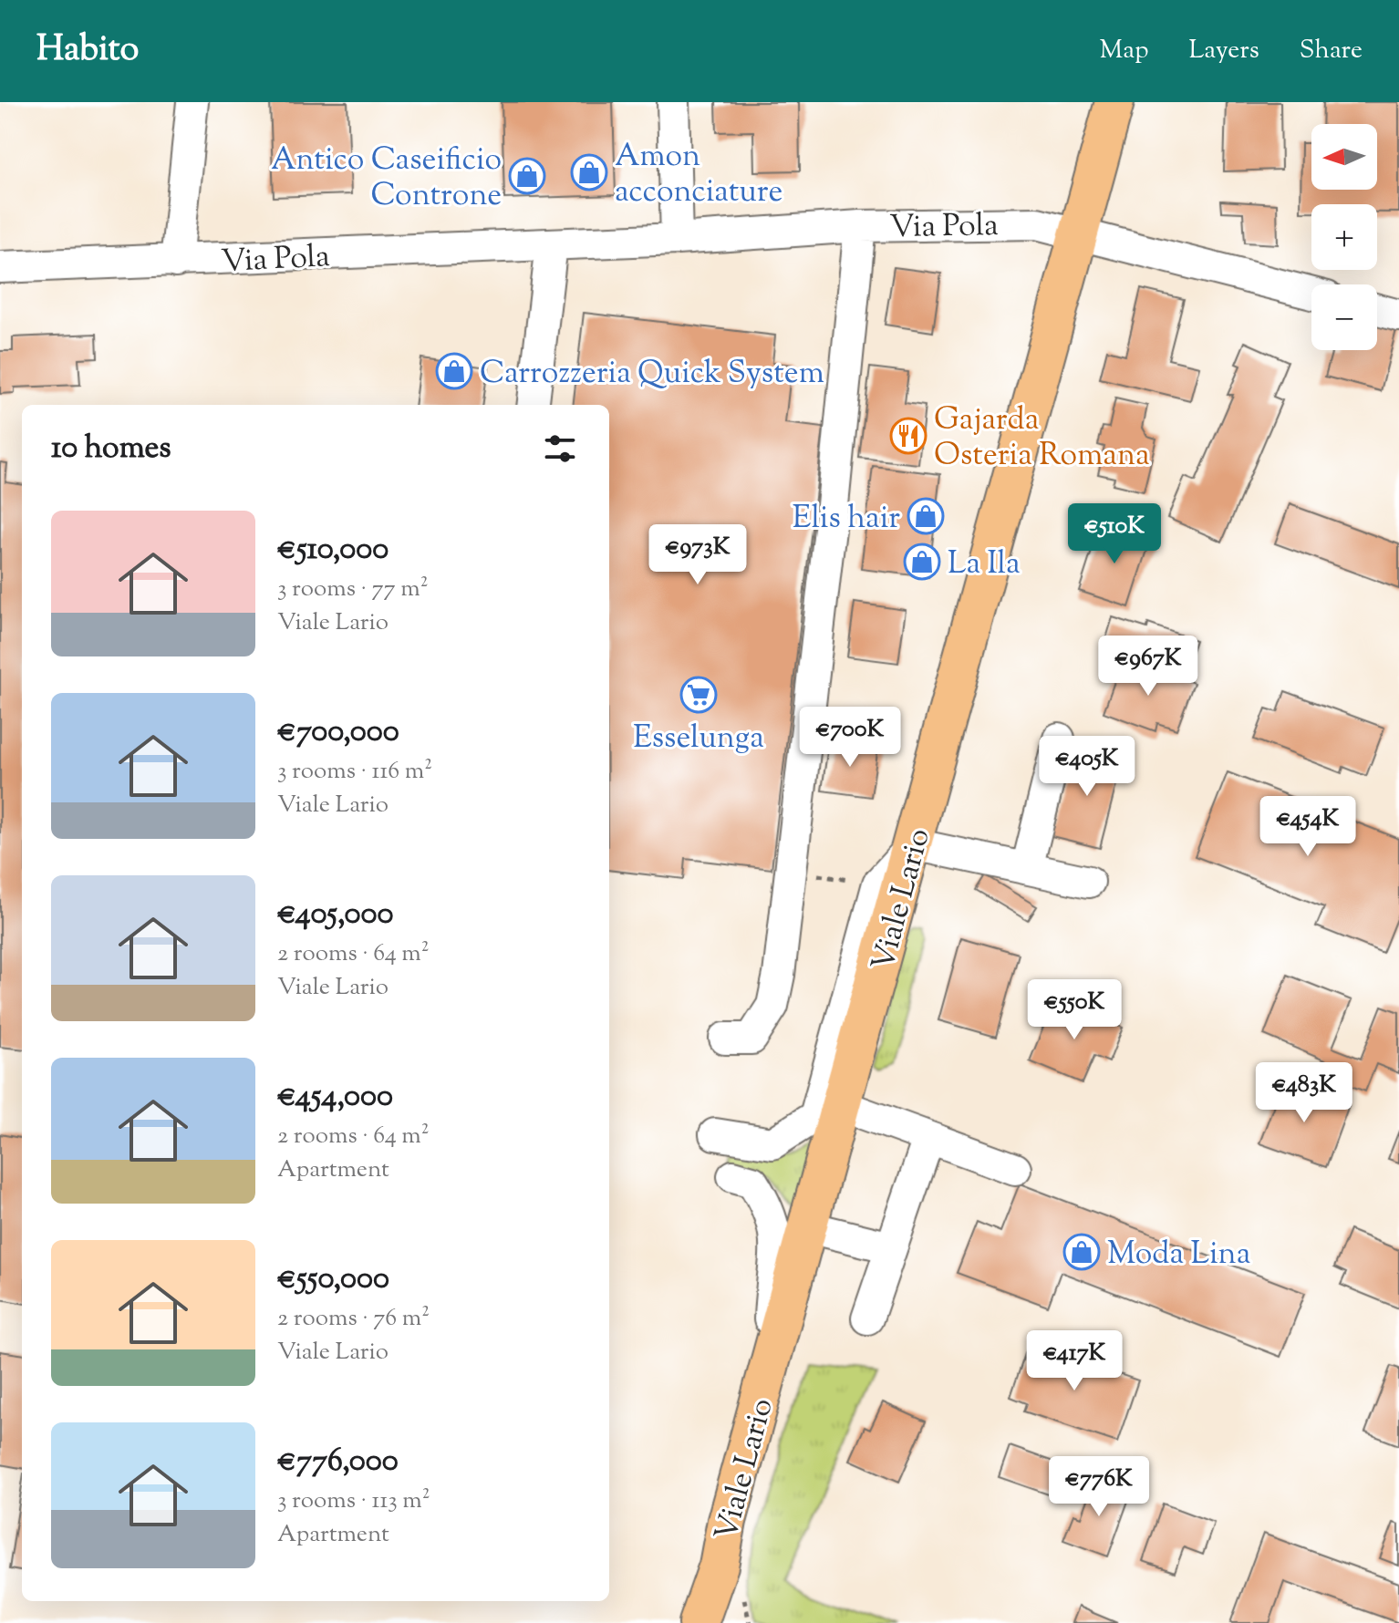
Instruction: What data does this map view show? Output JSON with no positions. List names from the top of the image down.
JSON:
{
  "streets": {
    "main road": ["Viale Lario"],
    "street": ["Via Pola"]
  },
  "crossings": [
    ["Via Pola", "Viale Lario"]
  ],
  "places": {
    "shop": [
      "Amon acconciature",
      "Antico Caseificio Controne",
      "Carrozzeria Quick System",
      "Elis hair",
      "La Ila",
      "Moda Lina"
    ],
    "restaurant": ["Gajarda Osteria Romana"],
    "supermarket": ["Esselunga"]
  },
  "north": "left",
  "page": {
    "header": "Habito",
    "nav": ["Map", "Layers", "Share"],
    "map_buttons": ["+", "−"],
    "heading": "10 homes",
    "list": [
      {
        "name": "€510,000",
        "note": "3 rooms · 77 m² · Viale Lario"
      },
      {
        "name": "€700,000",
        "note": "3 rooms · 116 m² · Viale Lario"
      },
      {
        "name": "€405,000",
        "note": "2 rooms · 64 m² · Viale Lario"
      },
      {
        "name": "€454,000",
        "note": "2 rooms · 64 m² · Apartment"
      },
      {
        "name": "€550,000",
        "note": "2 rooms · 76 m² · Viale Lario"
      },
      {
        "name": "€776,000",
        "note": "3 rooms · 113 m² · Apartment"
      }
    ],
    "price": [
      "€510K",
      "€973K",
      "€967K",
      "€700K",
      "€405K",
      "€454K",
      "€550K",
      "€483K",
      "€417K",
      "€776K"
    ]
  }
}
